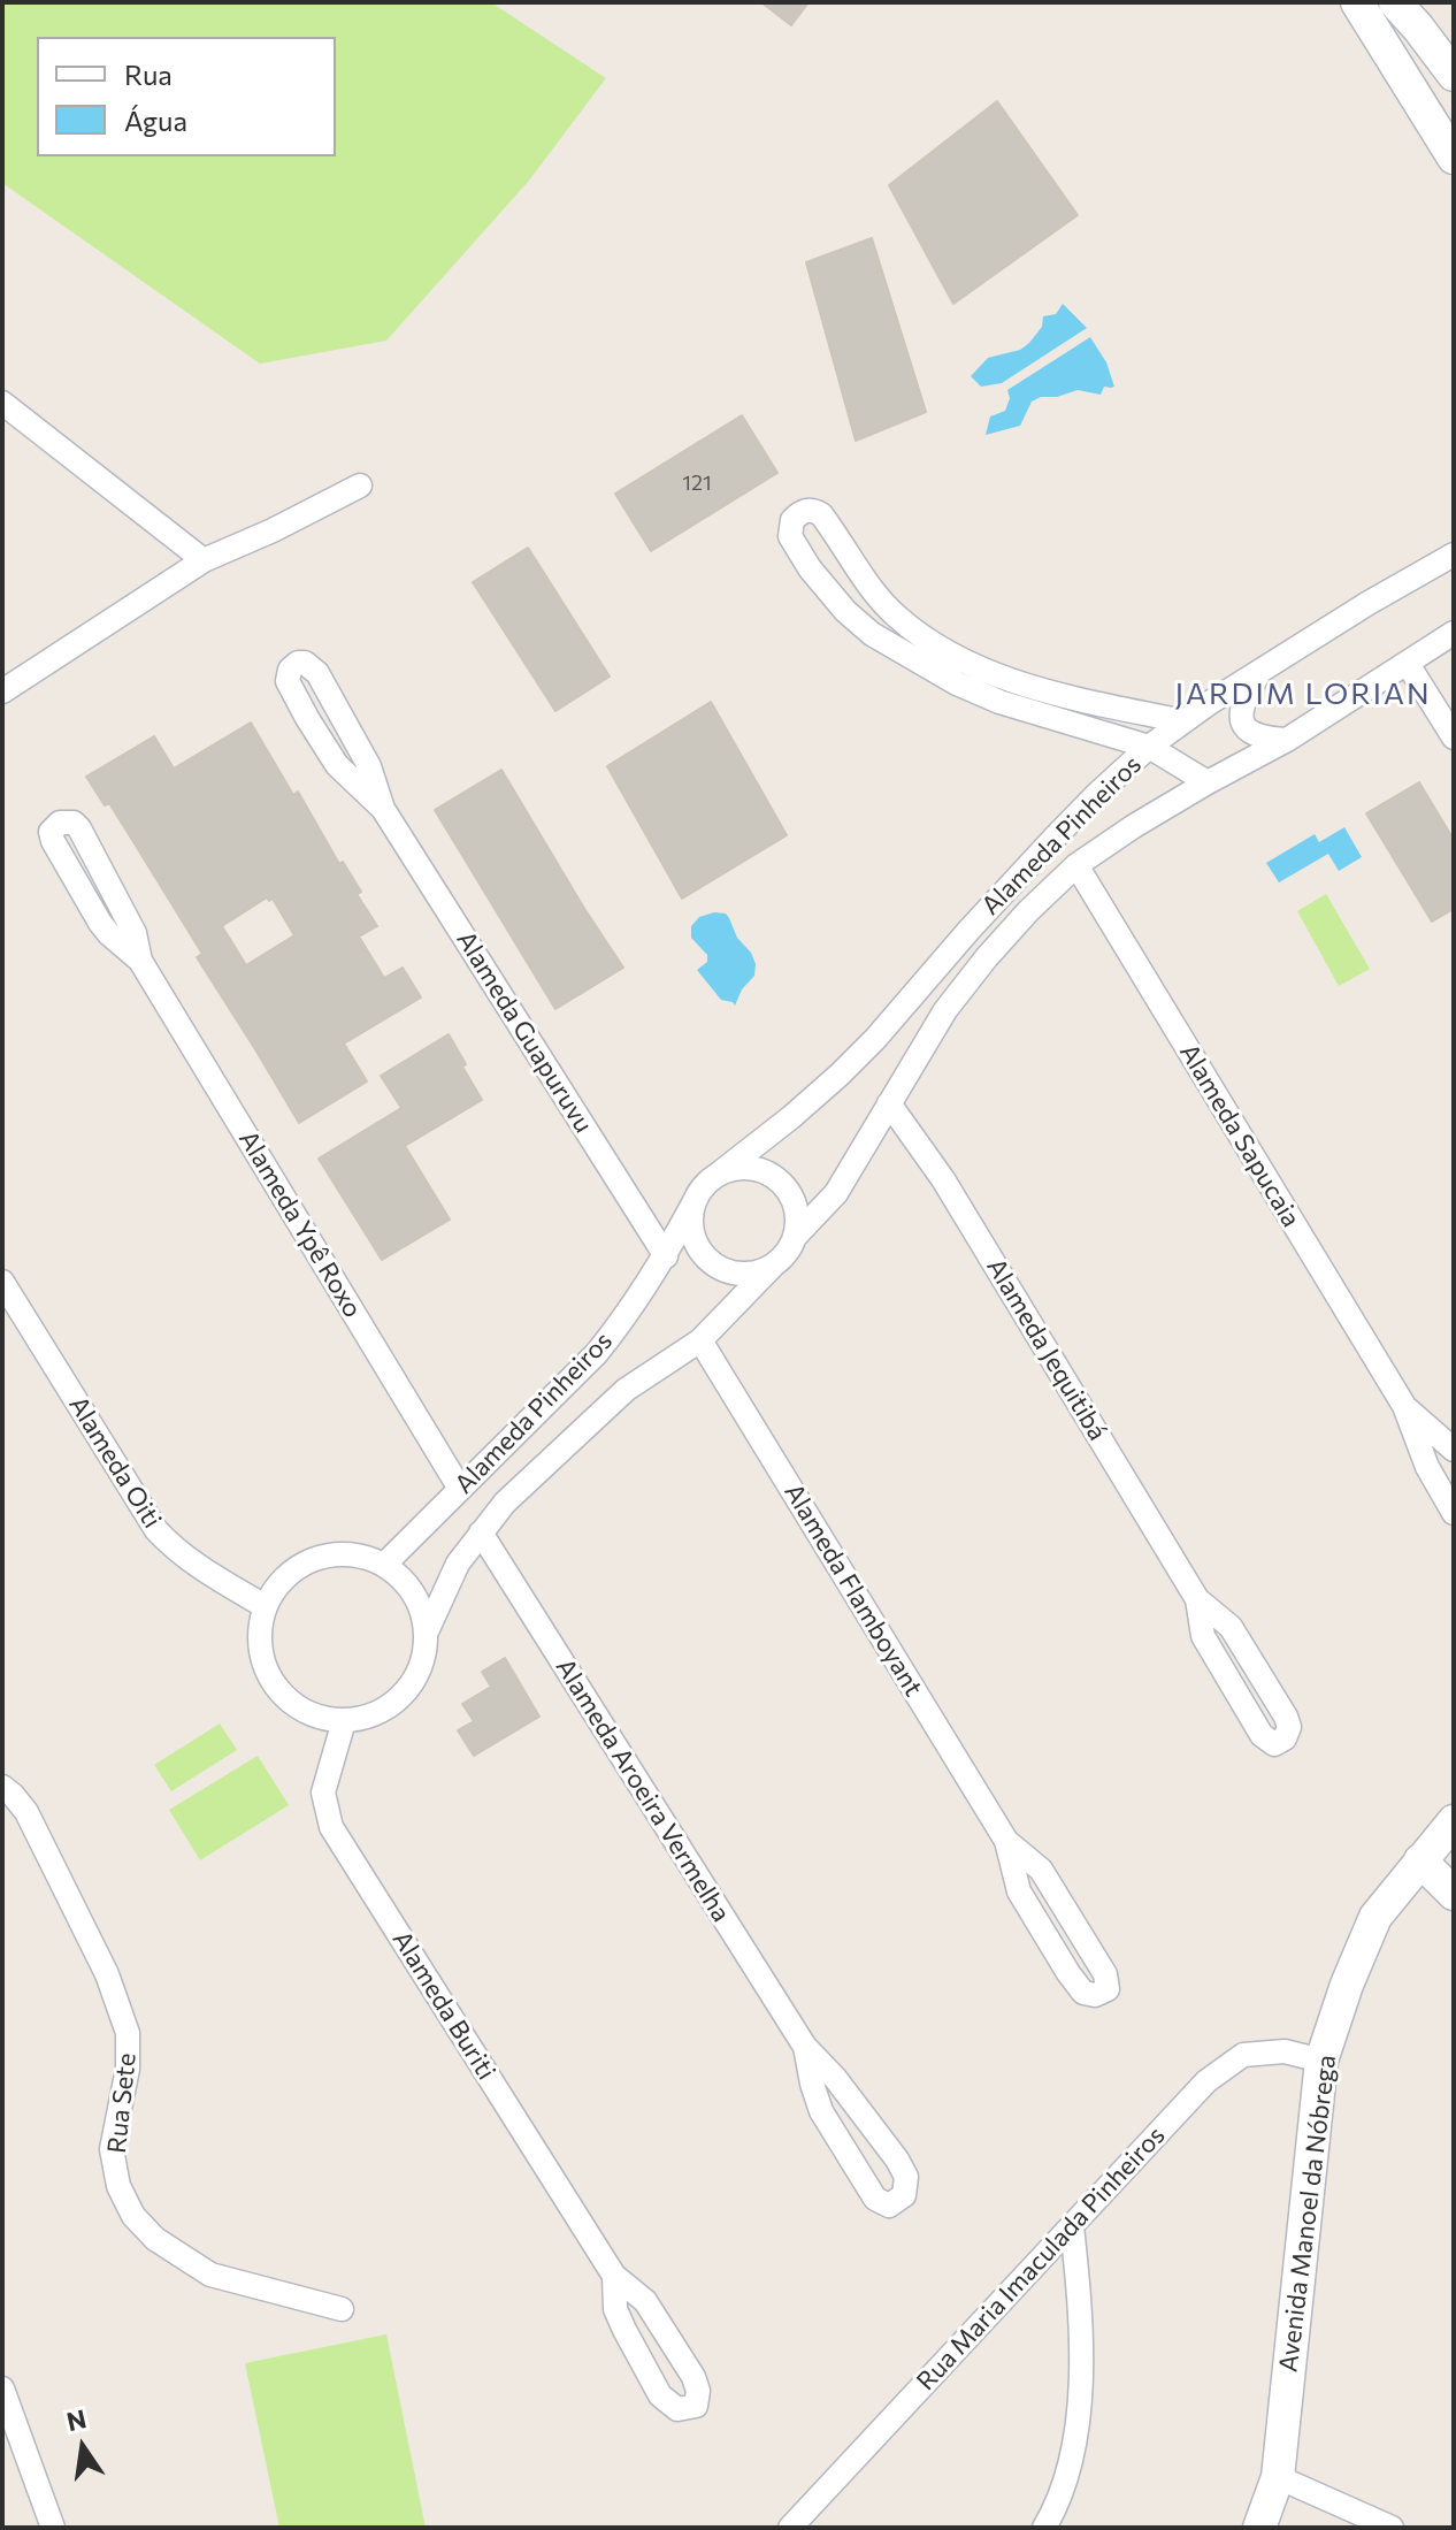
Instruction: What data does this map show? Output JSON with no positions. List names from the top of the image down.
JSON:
{
  "streets": {
    "main road": ["Avenida Manoel da Nóbrega"],
    "street": [
      "Alameda Pinheiros",
      "Alameda Guapuruvu",
      "Alameda Sapucaia",
      "Alameda Ypê Roxo",
      "Alameda Jequitibá",
      "Alameda Oiti",
      "Alameda Flamboyant",
      "Alameda Aroeira Vermelha",
      "Alameda Buriti",
      "Rua Sete",
      "Rua Maria Imaculada Pinheiros"
    ]
  },
  "crossings": [
    ["Alameda Pinheiros", "Alameda Guapuruvu"],
    ["Alameda Pinheiros", "Alameda Sapucaia"],
    ["Alameda Pinheiros", "Alameda Ypê Roxo"],
    ["Alameda Pinheiros", "Alameda Jequitibá"],
    ["Alameda Pinheiros", "Alameda Oiti"],
    ["Alameda Pinheiros", "Alameda Flamboyant"],
    ["Alameda Pinheiros", "Alameda Aroeira Vermelha"],
    ["Alameda Pinheiros", "Alameda Buriti"],
    ["Alameda Oiti", "Alameda Buriti"],
    ["Avenida Manoel da Nóbrega", "Rua Maria Imaculada Pinheiros"]
  ],
  "districts": ["JARDIM LORIAN"],
  "house_numbers": ["121"],
  "legend": ["Rua", "Água"],
  "north": "top"
}
